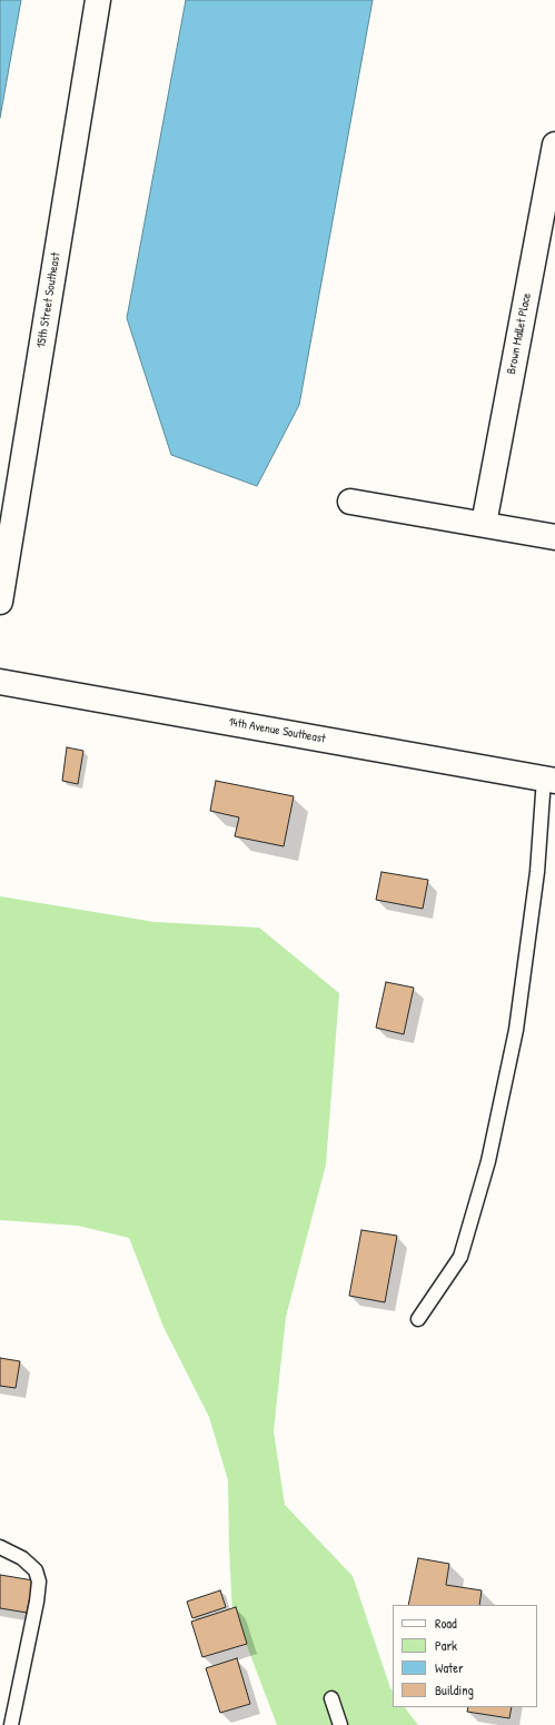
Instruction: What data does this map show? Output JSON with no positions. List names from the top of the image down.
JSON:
{
  "streets": {
    "street": ["15th Street Southeast", "Brown Mallet Place", "14th Avenue Southeast"]
  },
  "legend": [
    "Road",
    "Park",
    "Water",
    "Building"
  ]
}
